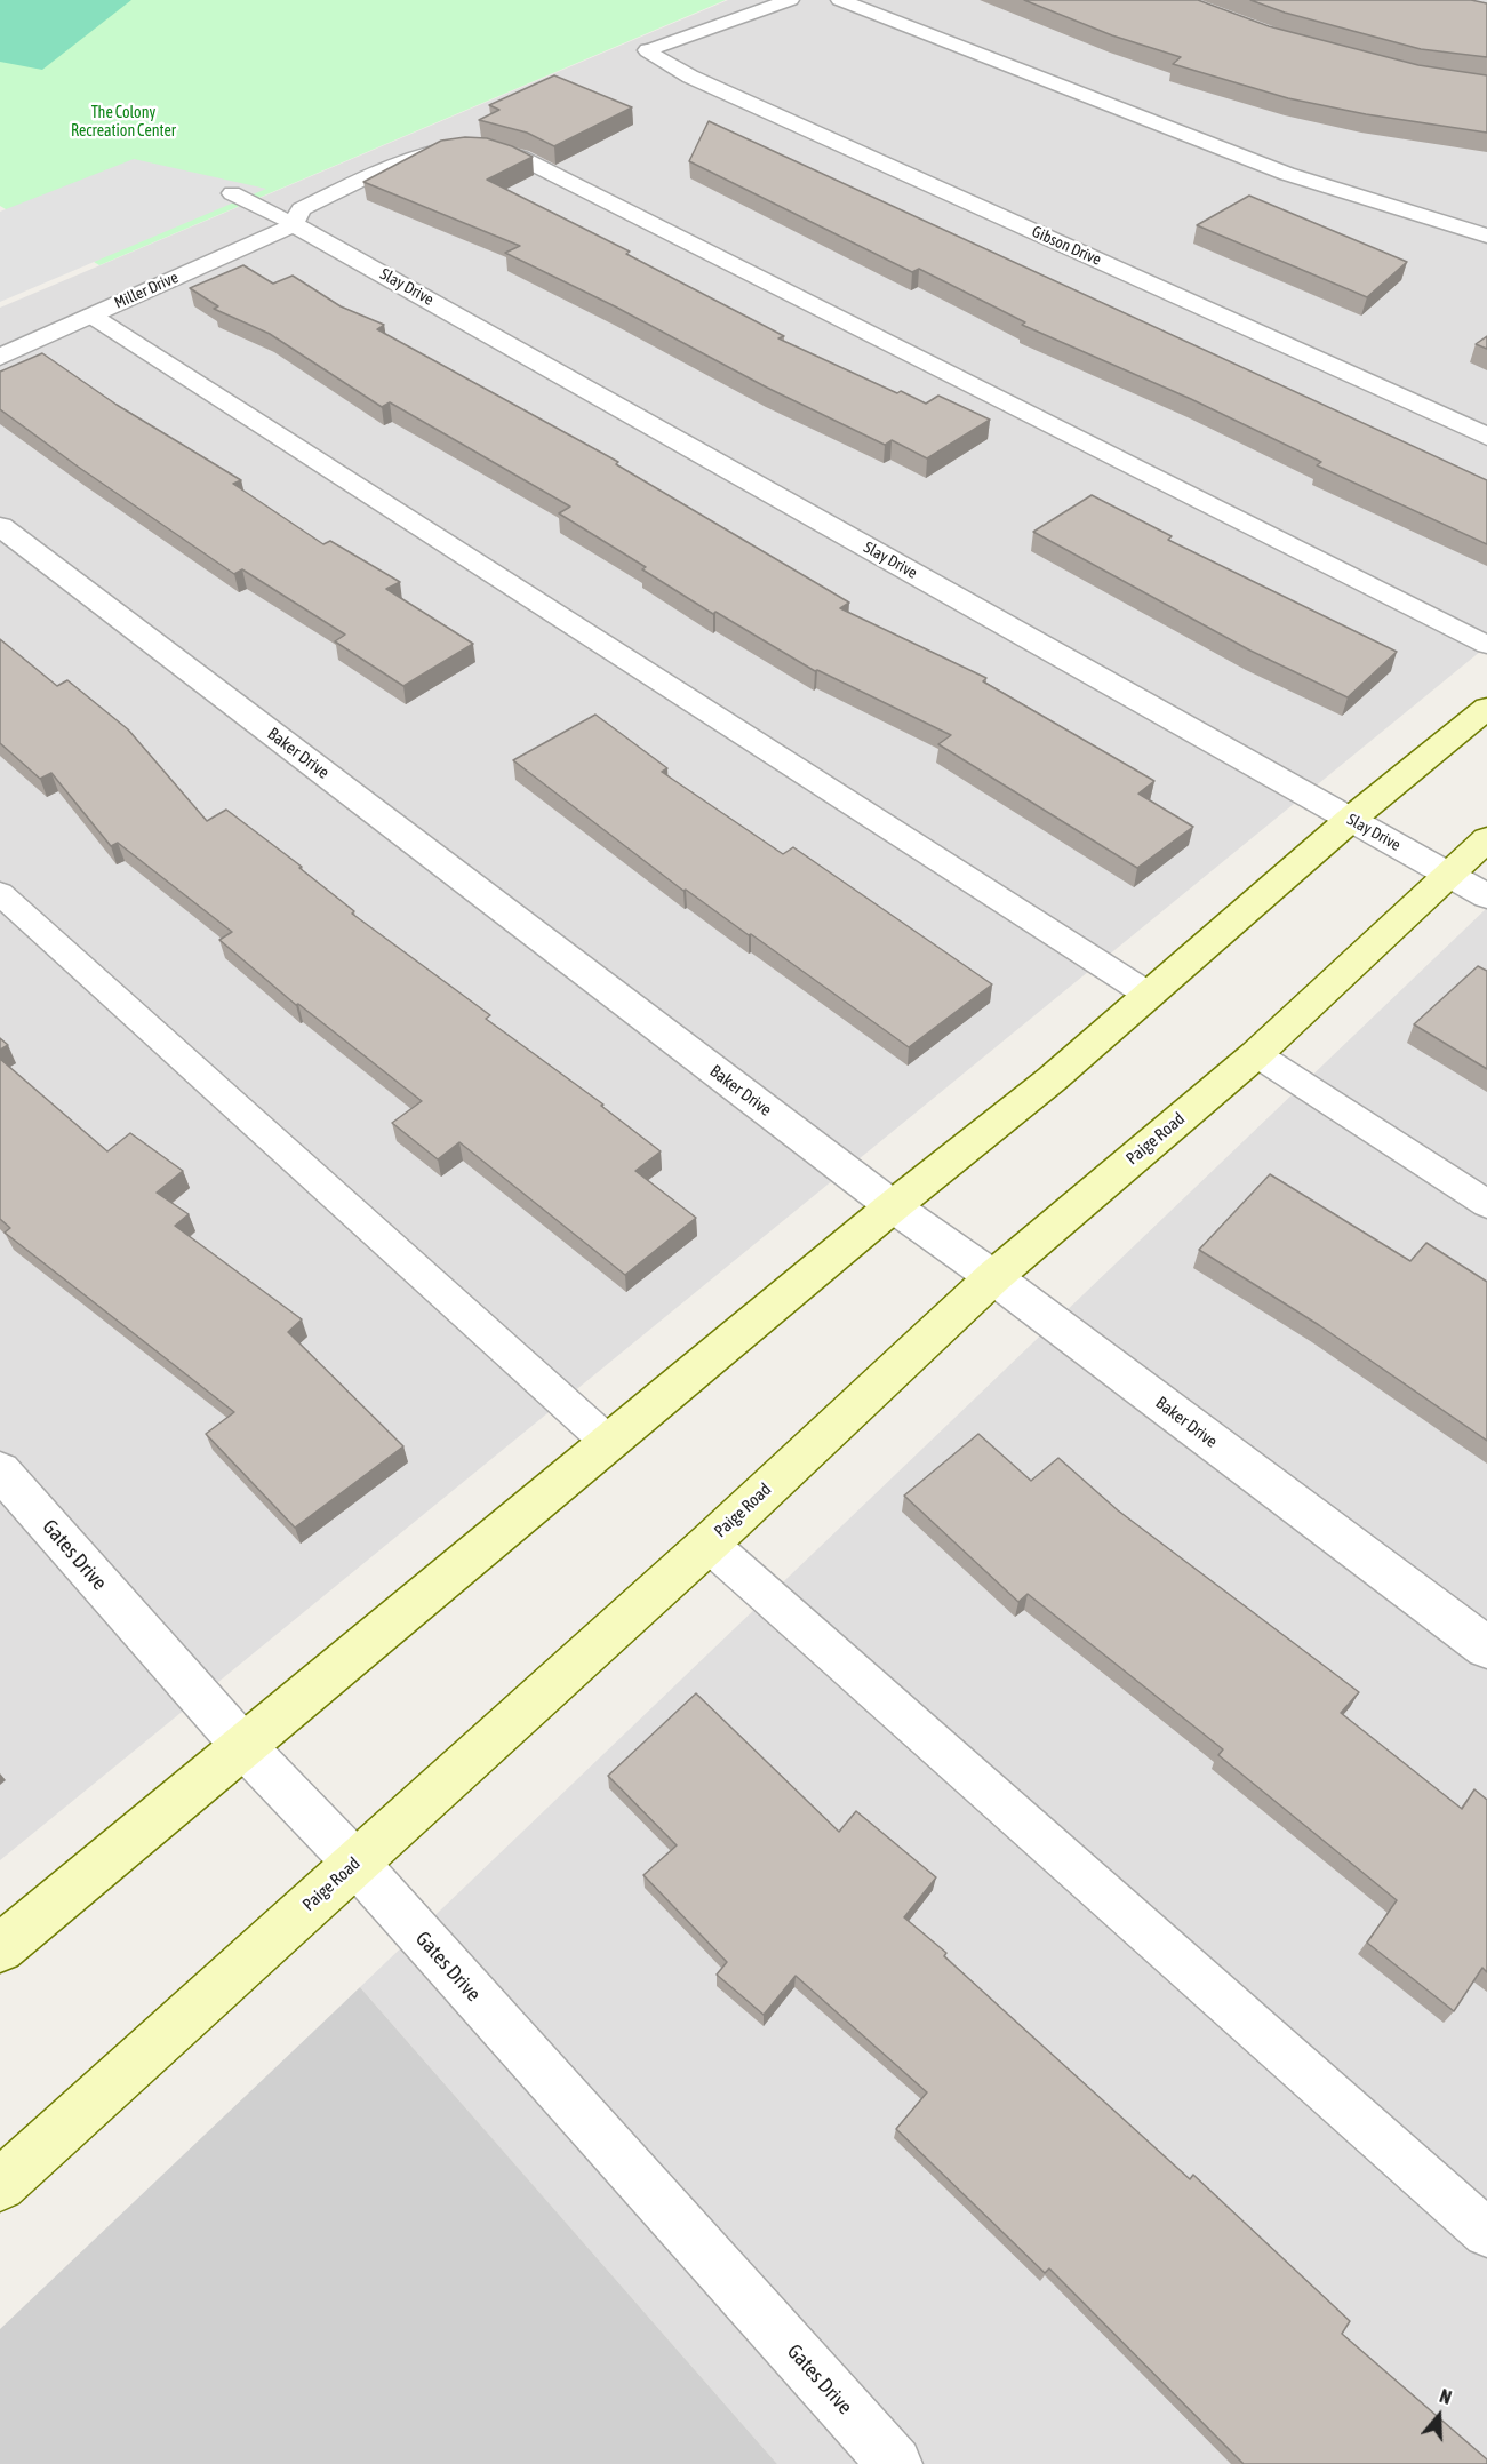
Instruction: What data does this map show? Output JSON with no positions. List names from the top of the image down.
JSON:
{
  "streets": {
    "main road": ["Paige Road"],
    "street": [
      "Gibson Drive",
      "Slay Drive",
      "Miller Drive",
      "Baker Drive",
      "Gates Drive"
    ]
  },
  "crossings": [
    ["Slay Drive", "Miller Drive"],
    ["Slay Drive", "Paige Road"],
    ["Baker Drive", "Paige Road"],
    ["Paige Road", "Gates Drive"]
  ],
  "parks": ["The Colony Recreation Center"],
  "north": "top"
}
